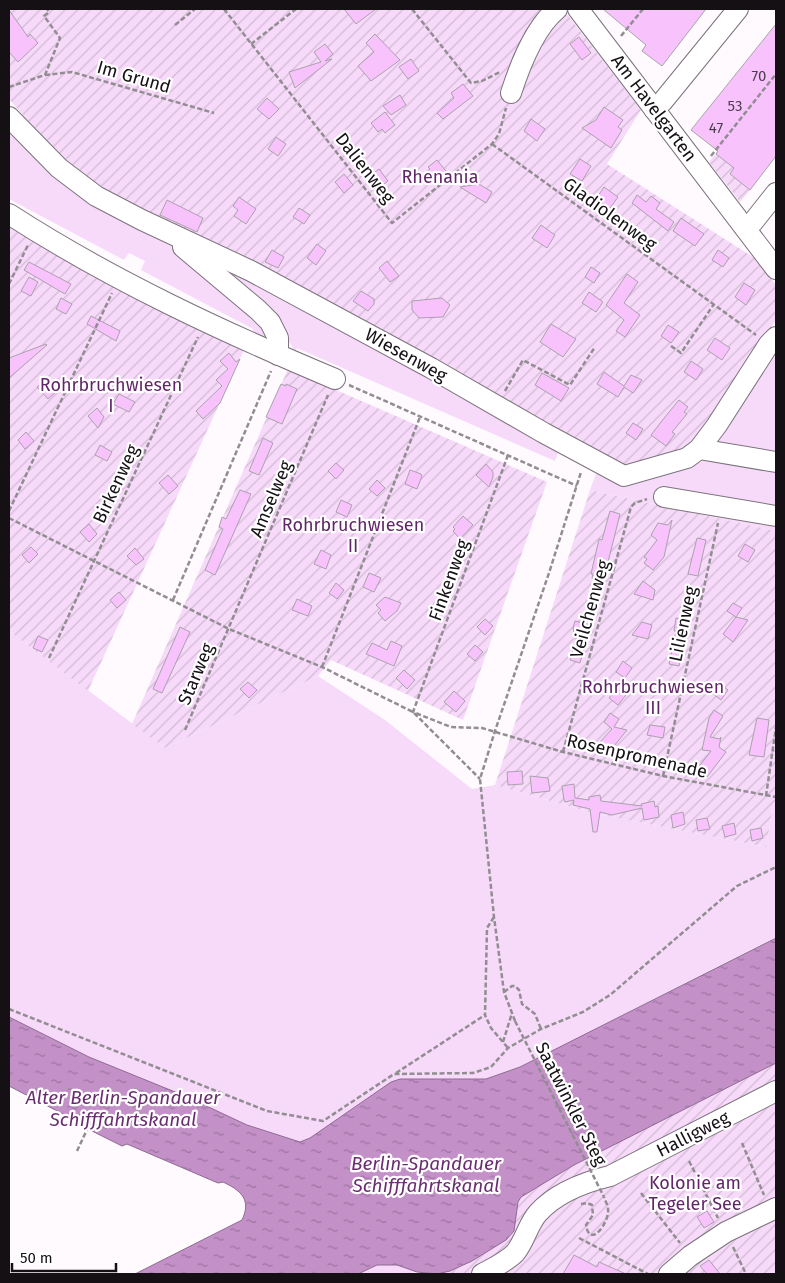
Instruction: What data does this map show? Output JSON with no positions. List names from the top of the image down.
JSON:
{
  "streets": {
    "street": ["Am Havelgarten", "Wiesenweg", "Halligweg"],
    "path": [
      "Im Grund",
      "Dalienweg",
      "Gladiolenweg",
      "Birkenweg",
      "Amselweg",
      "Finkenweg",
      "Veilchenweg",
      "Lilienweg",
      "Starweg",
      "Rosenpromenade",
      "Saatwinkler Steg"
    ]
  },
  "crossings": [
    ["Dalienweg", "Gladiolenweg"],
    ["Gladiolenweg", "Wiesenweg"],
    ["Amselweg", "Starweg"],
    ["Finkenweg", "Rosenpromenade"],
    ["Veilchenweg", "Rosenpromenade"],
    ["Lilienweg", "Rosenpromenade"],
    ["Saatwinkler Steg", "Halligweg"]
  ],
  "water": ["Alter Berlin-Spandauer Schifffahrtskanal", "Berlin-Spandauer Schifffahrtskanal"],
  "parks": [
    "Rhenania",
    "Rohrbruchwiesen I",
    "Rohrbruchwiesen II",
    "Rohrbruchwiesen III",
    "Kolonie am Tegeler See"
  ],
  "house_numbers": ["70", "53", "47"],
  "scale_bar": "50 m"
}
